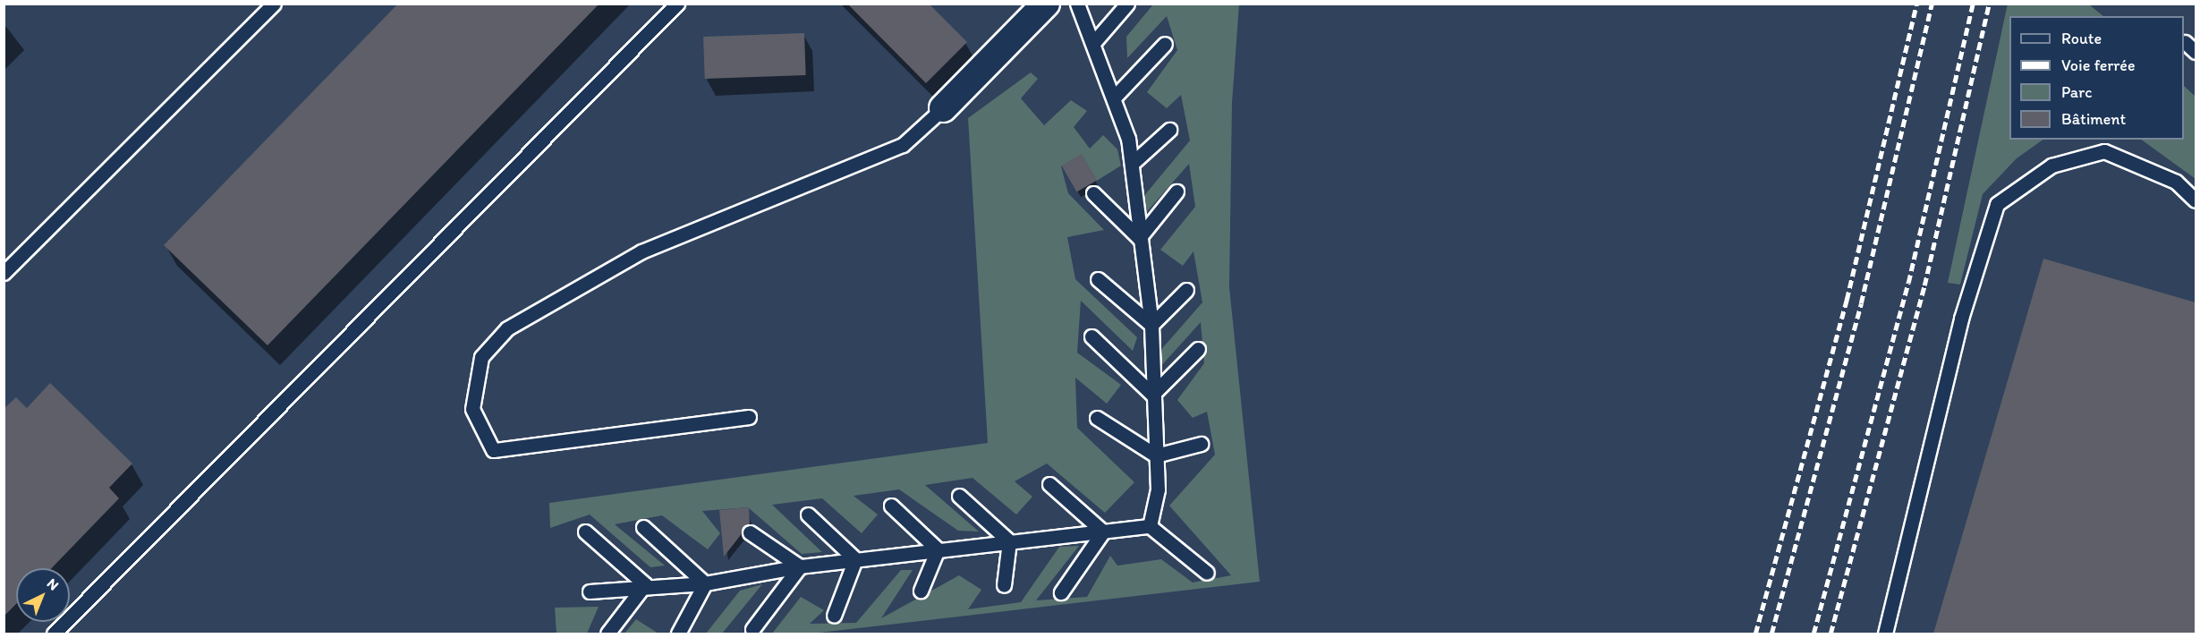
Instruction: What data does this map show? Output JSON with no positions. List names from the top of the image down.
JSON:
{
  "legend": [
    "Route",
    "Voie ferrée",
    "Parc",
    "Bâtiment"
  ],
  "north": "top right"
}
